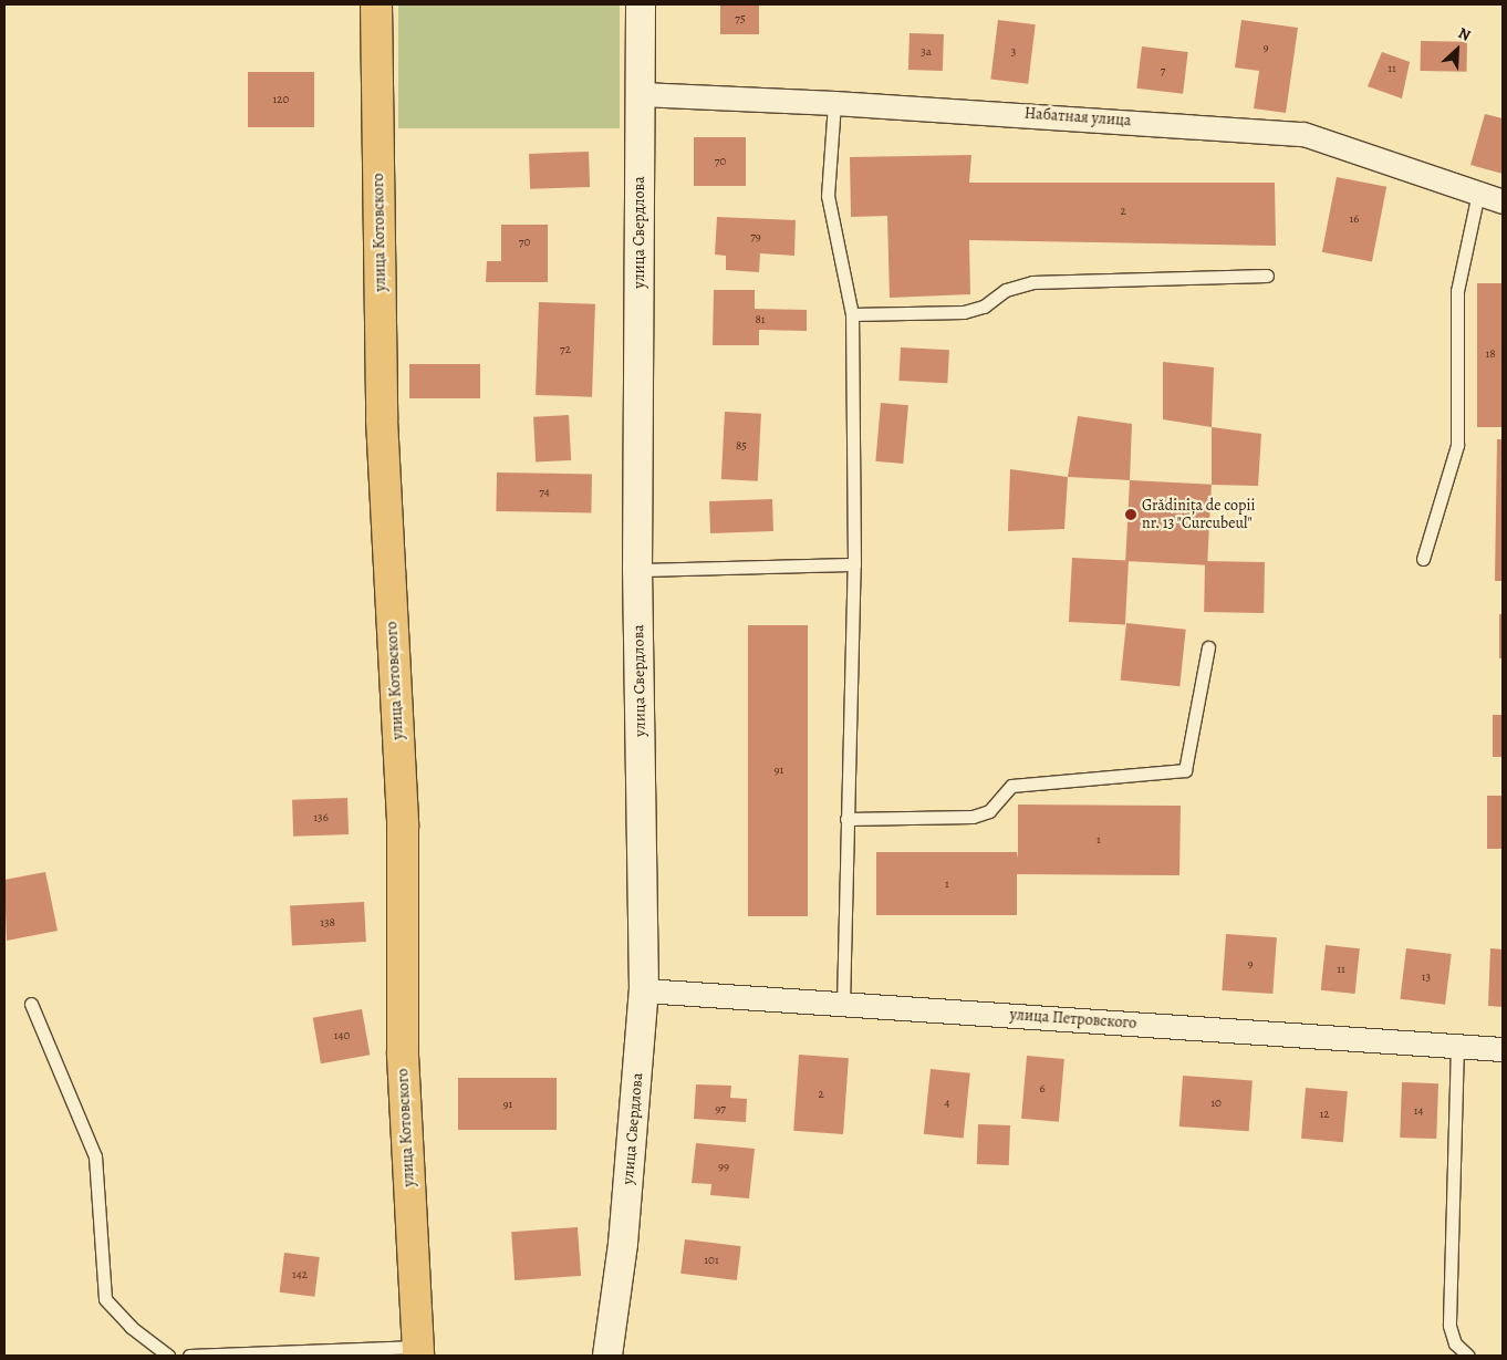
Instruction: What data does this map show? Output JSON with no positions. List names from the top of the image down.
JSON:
{
  "streets": {
    "highway": ["улица Котовского"],
    "street": ["Набатная улица", "улица Свердлова", "улица Петровского"]
  },
  "crossings": [
    ["Набатная улица", "улица Свердлова"],
    ["улица Свердлова", "улица Петровского"]
  ],
  "places": ["Grădinița de copii nr. 13 \"Curcubeul\""],
  "house_numbers": [
    "75",
    "9",
    "3а",
    "3",
    "11",
    "7",
    "120",
    "70",
    "2",
    "16",
    "79",
    "70",
    "81",
    "72",
    "18",
    "85",
    "74",
    "91",
    "136",
    "1",
    "1",
    "138",
    "9",
    "11",
    "13",
    "140",
    "6",
    "2",
    "4",
    "10",
    "91",
    "97",
    "14",
    "12",
    "99",
    "101",
    "142"
  ],
  "north": "top right"
}
